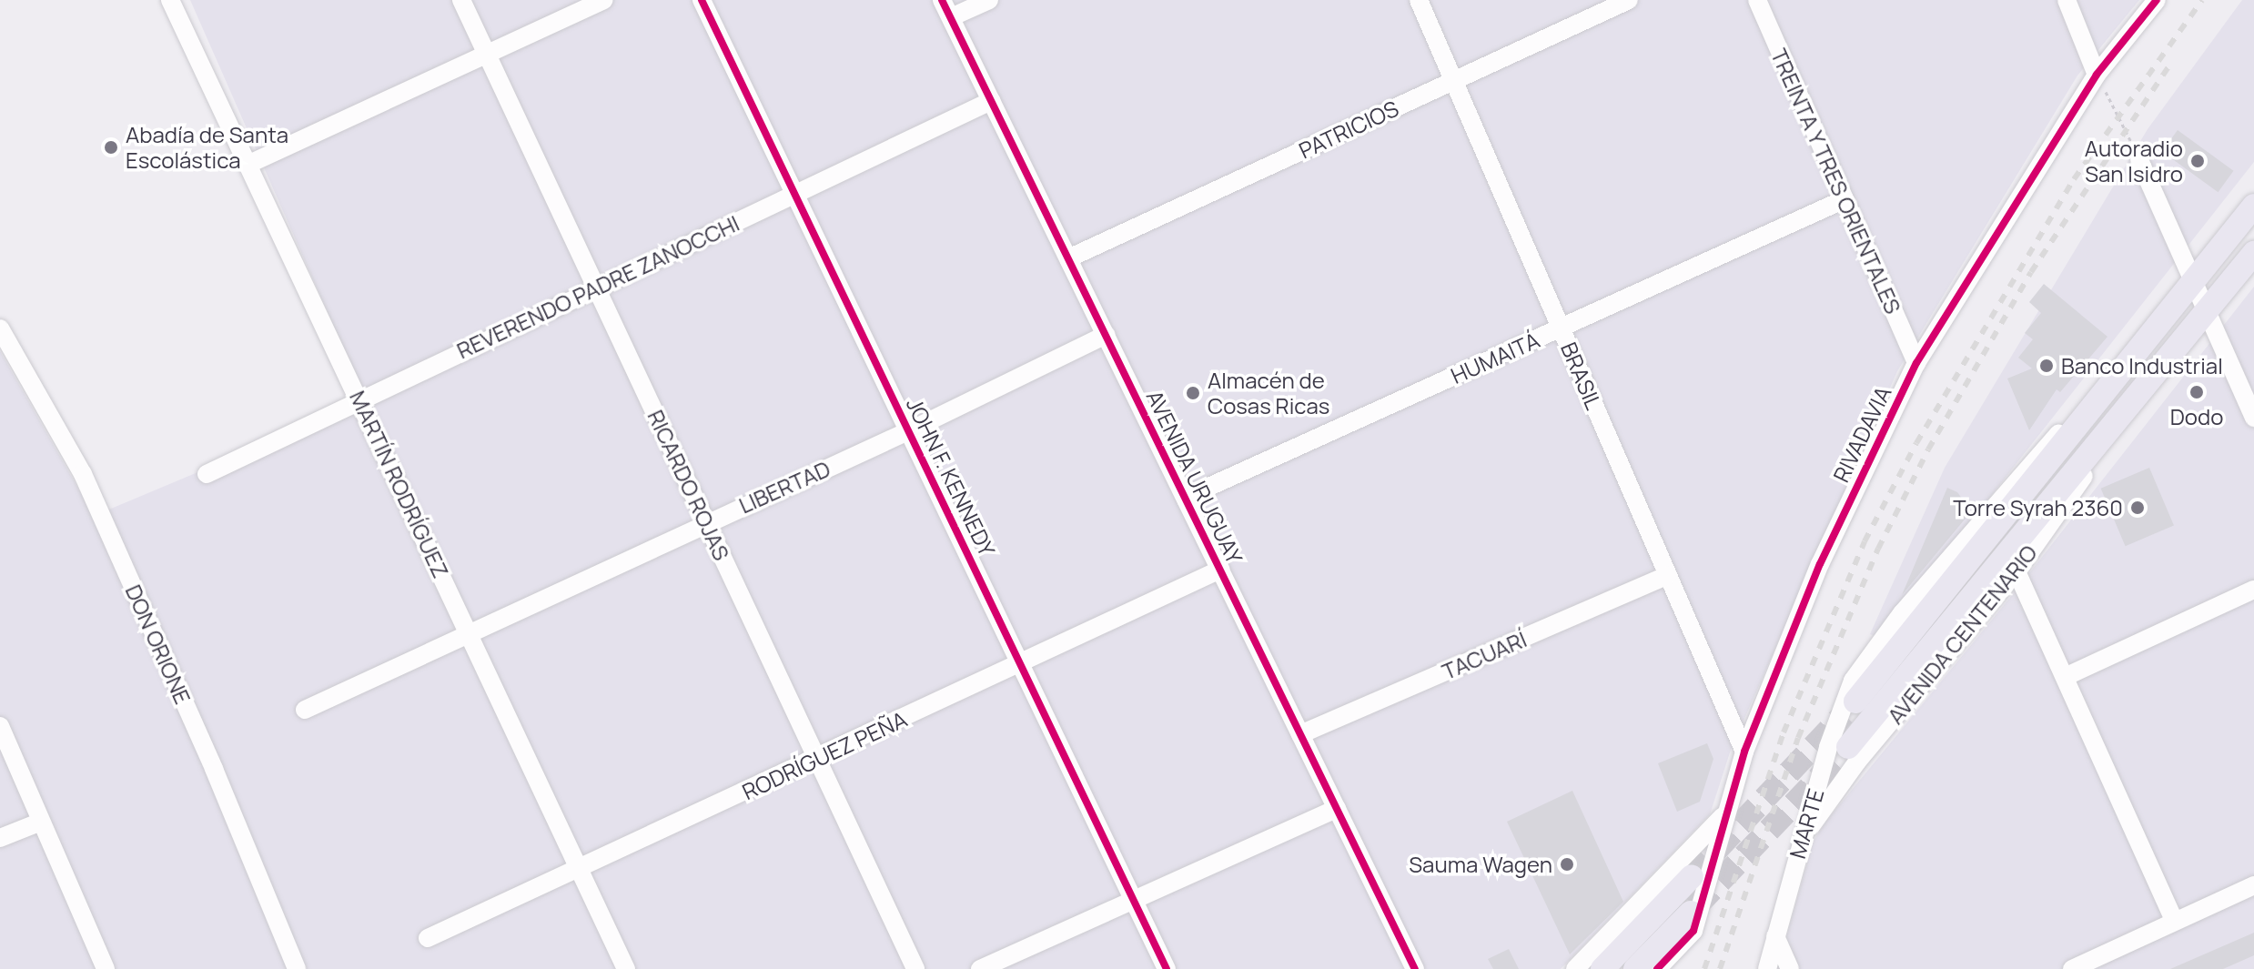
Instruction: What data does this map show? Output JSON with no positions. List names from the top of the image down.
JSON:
{
  "streets": {
    "main road": ["AVENIDA CENTENARIO"],
    "street": [
      "PATRICIOS",
      "TREINTA Y TRES ORIENTALES",
      "REVERENDO PADRE ZANOCCHI",
      "HUMAITÁ",
      "BRASIL",
      "RIVADAVIA",
      "JOHN F. KENNEDY",
      "AVENIDA URUGUAY",
      "MARTÍN RODRÍGUEZ",
      "RICARDO ROJAS",
      "LIBERTAD",
      "DON ORIONE",
      "TACUARÍ",
      "RODRÍGUEZ PEÑA",
      "MARTE"
    ]
  },
  "crossings": [
    ["PATRICIOS", "BRASIL"],
    ["PATRICIOS", "AVENIDA URUGUAY"],
    ["TREINTA Y TRES ORIENTALES", "HUMAITÁ"],
    ["TREINTA Y TRES ORIENTALES", "RIVADAVIA"],
    ["REVERENDO PADRE ZANOCCHI", "JOHN F. KENNEDY"],
    ["REVERENDO PADRE ZANOCCHI", "AVENIDA URUGUAY"],
    ["REVERENDO PADRE ZANOCCHI", "MARTÍN RODRÍGUEZ"],
    ["REVERENDO PADRE ZANOCCHI", "RICARDO ROJAS"],
    ["HUMAITÁ", "BRASIL"],
    ["HUMAITÁ", "AVENIDA URUGUAY"],
    ["BRASIL", "RIVADAVIA"],
    ["BRASIL", "TACUARÍ"],
    ["JOHN F. KENNEDY", "LIBERTAD"],
    ["JOHN F. KENNEDY", "RODRÍGUEZ PEÑA"],
    ["AVENIDA URUGUAY", "LIBERTAD"],
    ["AVENIDA URUGUAY", "TACUARÍ"],
    ["AVENIDA URUGUAY", "RODRÍGUEZ PEÑA"],
    ["MARTÍN RODRÍGUEZ", "LIBERTAD"],
    ["MARTÍN RODRÍGUEZ", "RODRÍGUEZ PEÑA"],
    ["RICARDO ROJAS", "LIBERTAD"],
    ["RICARDO ROJAS", "RODRÍGUEZ PEÑA"],
    ["AVENIDA CENTENARIO", "MARTE"]
  ],
  "places": [
    "Abadía de Santa Escolástica",
    "Autoradio San Isidro",
    "Banco Industrial",
    "Dodo",
    "Almacén de Cosas Ricas",
    "Torre Syrah 2360",
    "Sauma Wagen"
  ]
}
